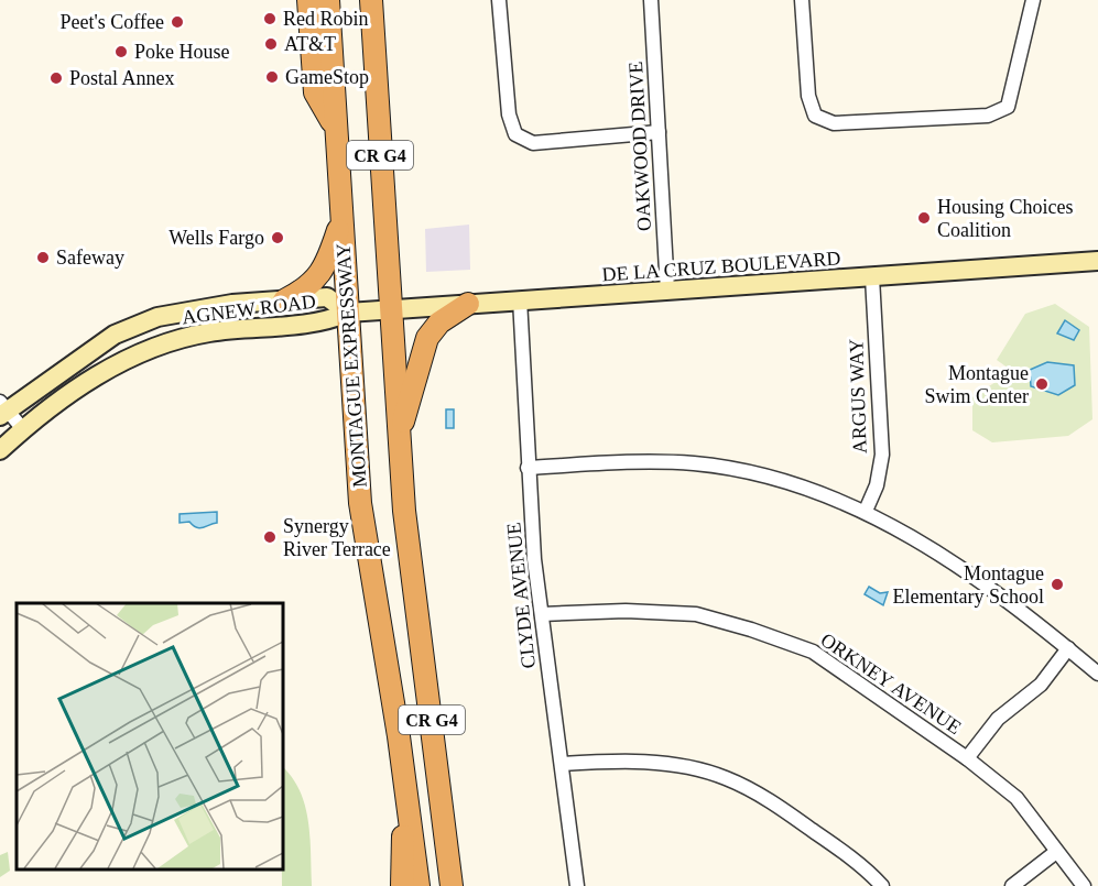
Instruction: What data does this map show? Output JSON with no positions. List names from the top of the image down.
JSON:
{
  "streets": {
    "highway": ["CR G4", "MONTAGUE EXPRESSWAY"],
    "main road": ["DE LA CRUZ BOULEVARD", "AGNEW ROAD"],
    "street": [
      "OAKWOOD DRIVE",
      "ARGUS WAY",
      "CLYDE AVENUE",
      "ORKNEY AVENUE"
    ]
  },
  "crossings": [
    ["OAKWOOD DRIVE", "DE LA CRUZ BOULEVARD"],
    ["DE LA CRUZ BOULEVARD", "AGNEW ROAD"],
    ["DE LA CRUZ BOULEVARD", "MONTAGUE EXPRESSWAY"],
    ["DE LA CRUZ BOULEVARD", "ARGUS WAY"],
    ["DE LA CRUZ BOULEVARD", "CLYDE AVENUE"],
    ["AGNEW ROAD", "MONTAGUE EXPRESSWAY"],
    ["CLYDE AVENUE", "ORKNEY AVENUE"]
  ],
  "places": [
    "Red Robin",
    "Peet's Coffee",
    "AT&T",
    "Poke House",
    "GameStop",
    "Postal Annex",
    "Housing Choices Coalition",
    "Wells Fargo",
    "Safeway",
    "Montague Swim Center",
    "Synergy River Terrace",
    "Montague Elementary School"
  ]
}
